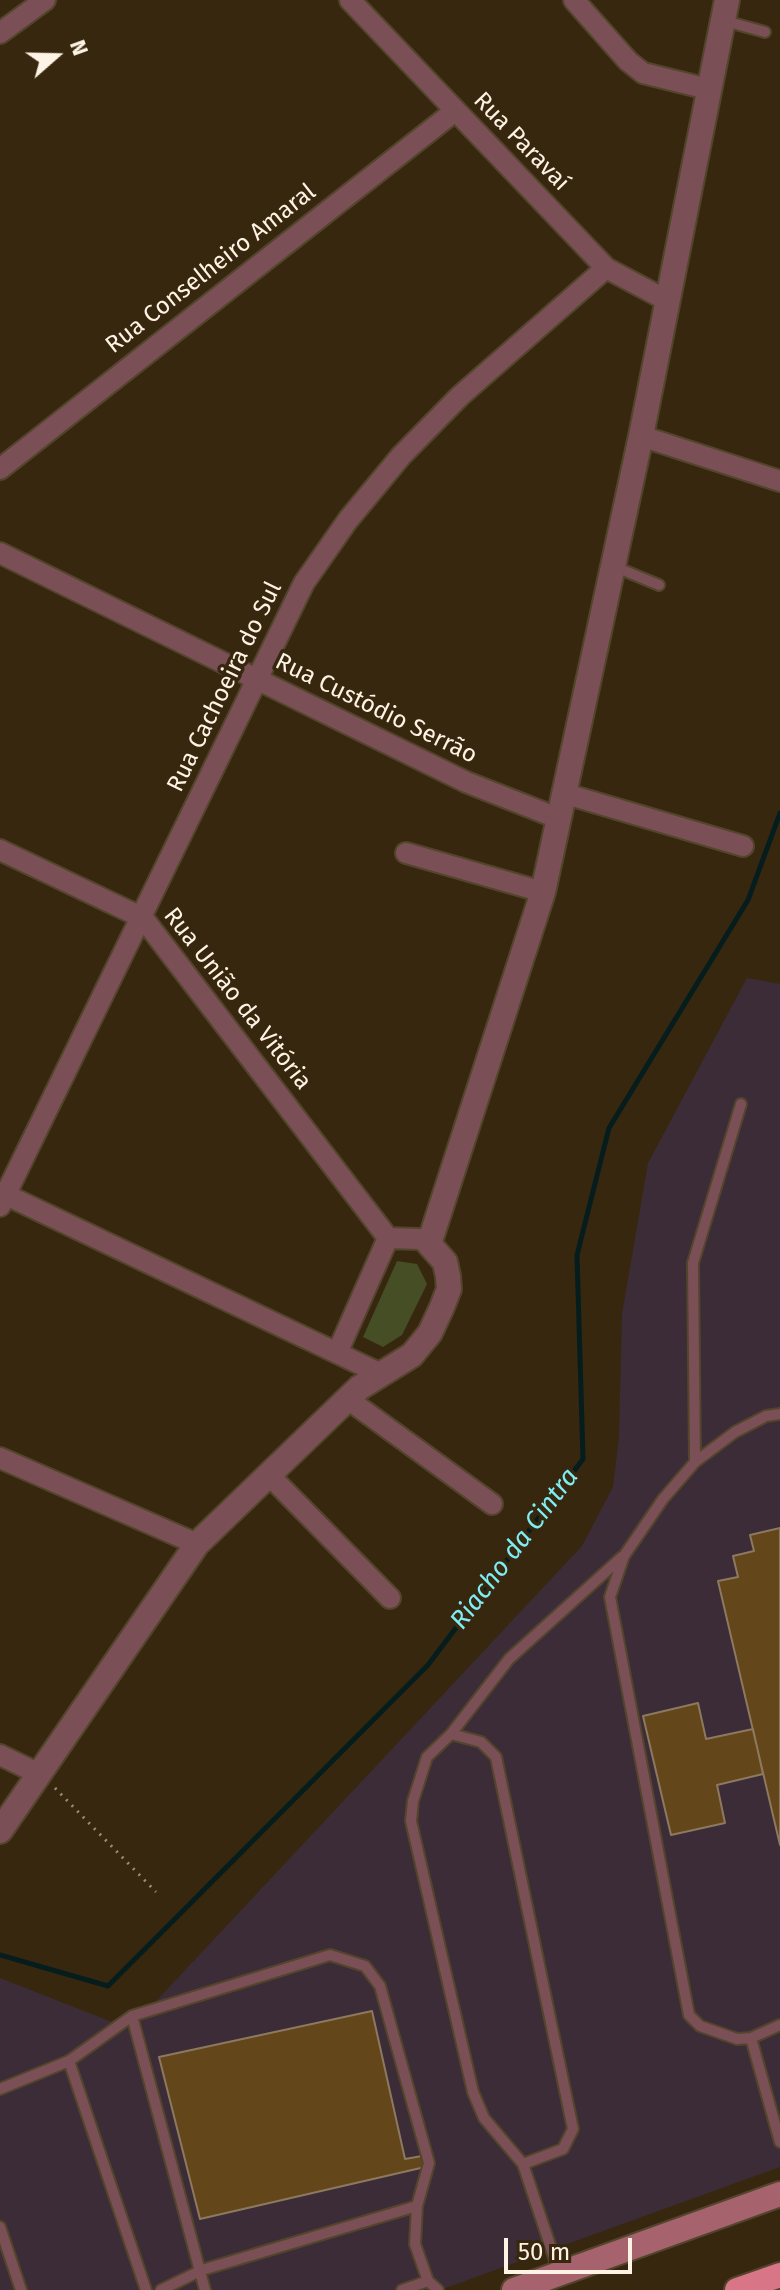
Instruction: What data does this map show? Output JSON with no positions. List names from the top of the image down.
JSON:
{
  "streets": {
    "street": [
      "Rua Paravaí",
      "Rua Conselheiro Amaral",
      "Rua Cachoeira do Sul",
      "Rua Custódio Serrão",
      "Rua União da Vitória"
    ]
  },
  "crossings": [
    ["Rua Paravaí", "Rua Conselheiro Amaral"],
    ["Rua Paravaí", "Rua Cachoeira do Sul"],
    ["Rua Cachoeira do Sul", "Rua Custódio Serrão"],
    ["Rua Cachoeira do Sul", "Rua União da Vitória"]
  ],
  "water": ["Riacho da Cintra"],
  "scale_bar": "50 m",
  "north": "right"
}
